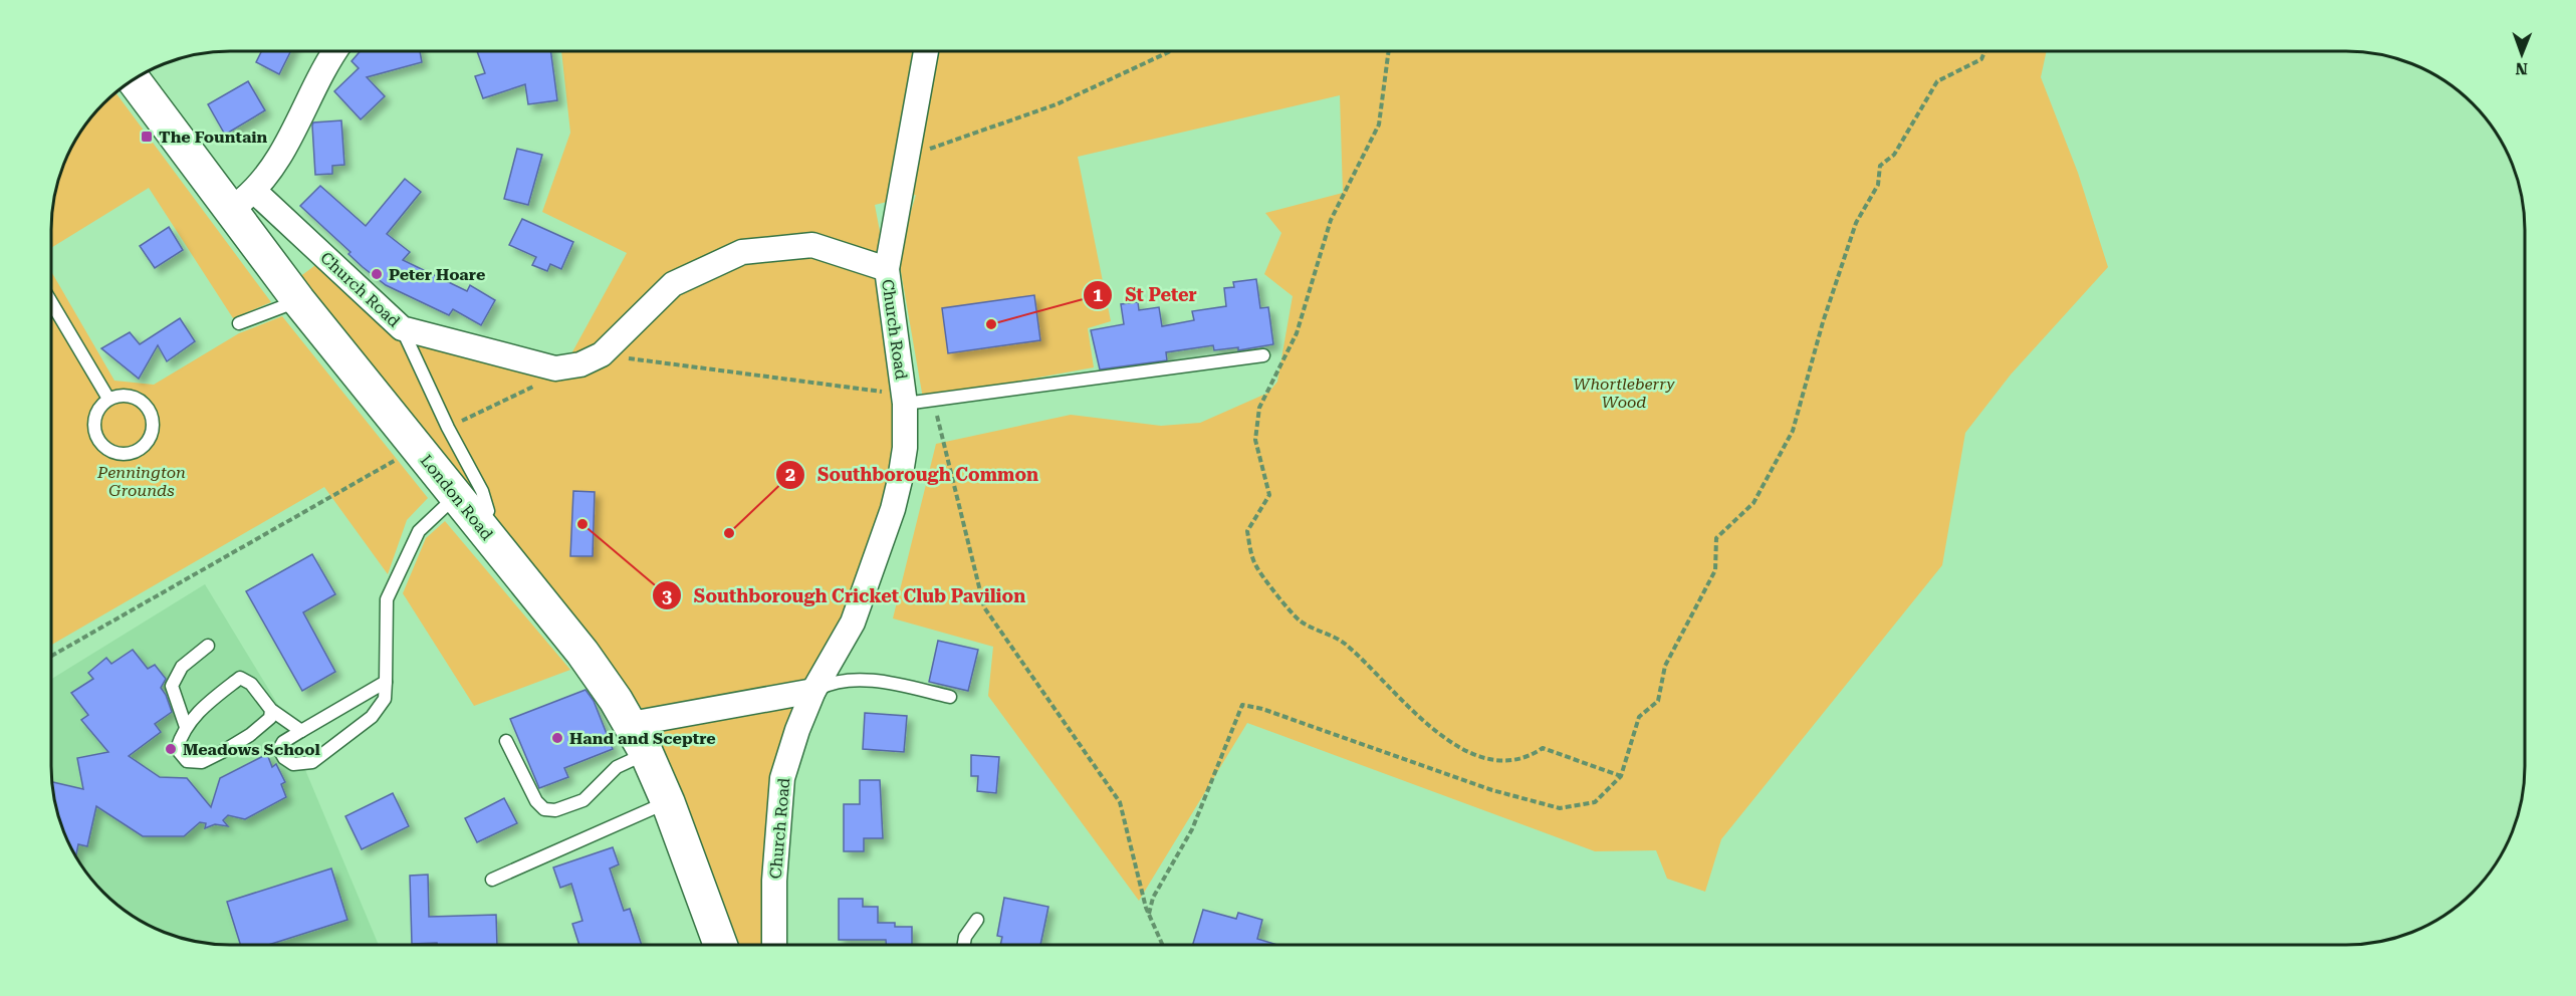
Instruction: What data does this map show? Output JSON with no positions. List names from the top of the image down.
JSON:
{
  "streets": {
    "highway": ["London Road"],
    "street": ["Church Road"]
  },
  "crossings": [
    ["Church Road", "London Road"]
  ],
  "parks": ["Whortleberry Wood", "Pennington Grounds"],
  "places": {
    "transit": ["The Fountain"],
    "other": [
      "Peter Hoare",
      "St Peter",
      "Southborough Cricket Club Pavilion",
      "Southborough Common",
      "Hand and Sceptre",
      "Meadows School"
    ]
  },
  "north": "bottom"
}
